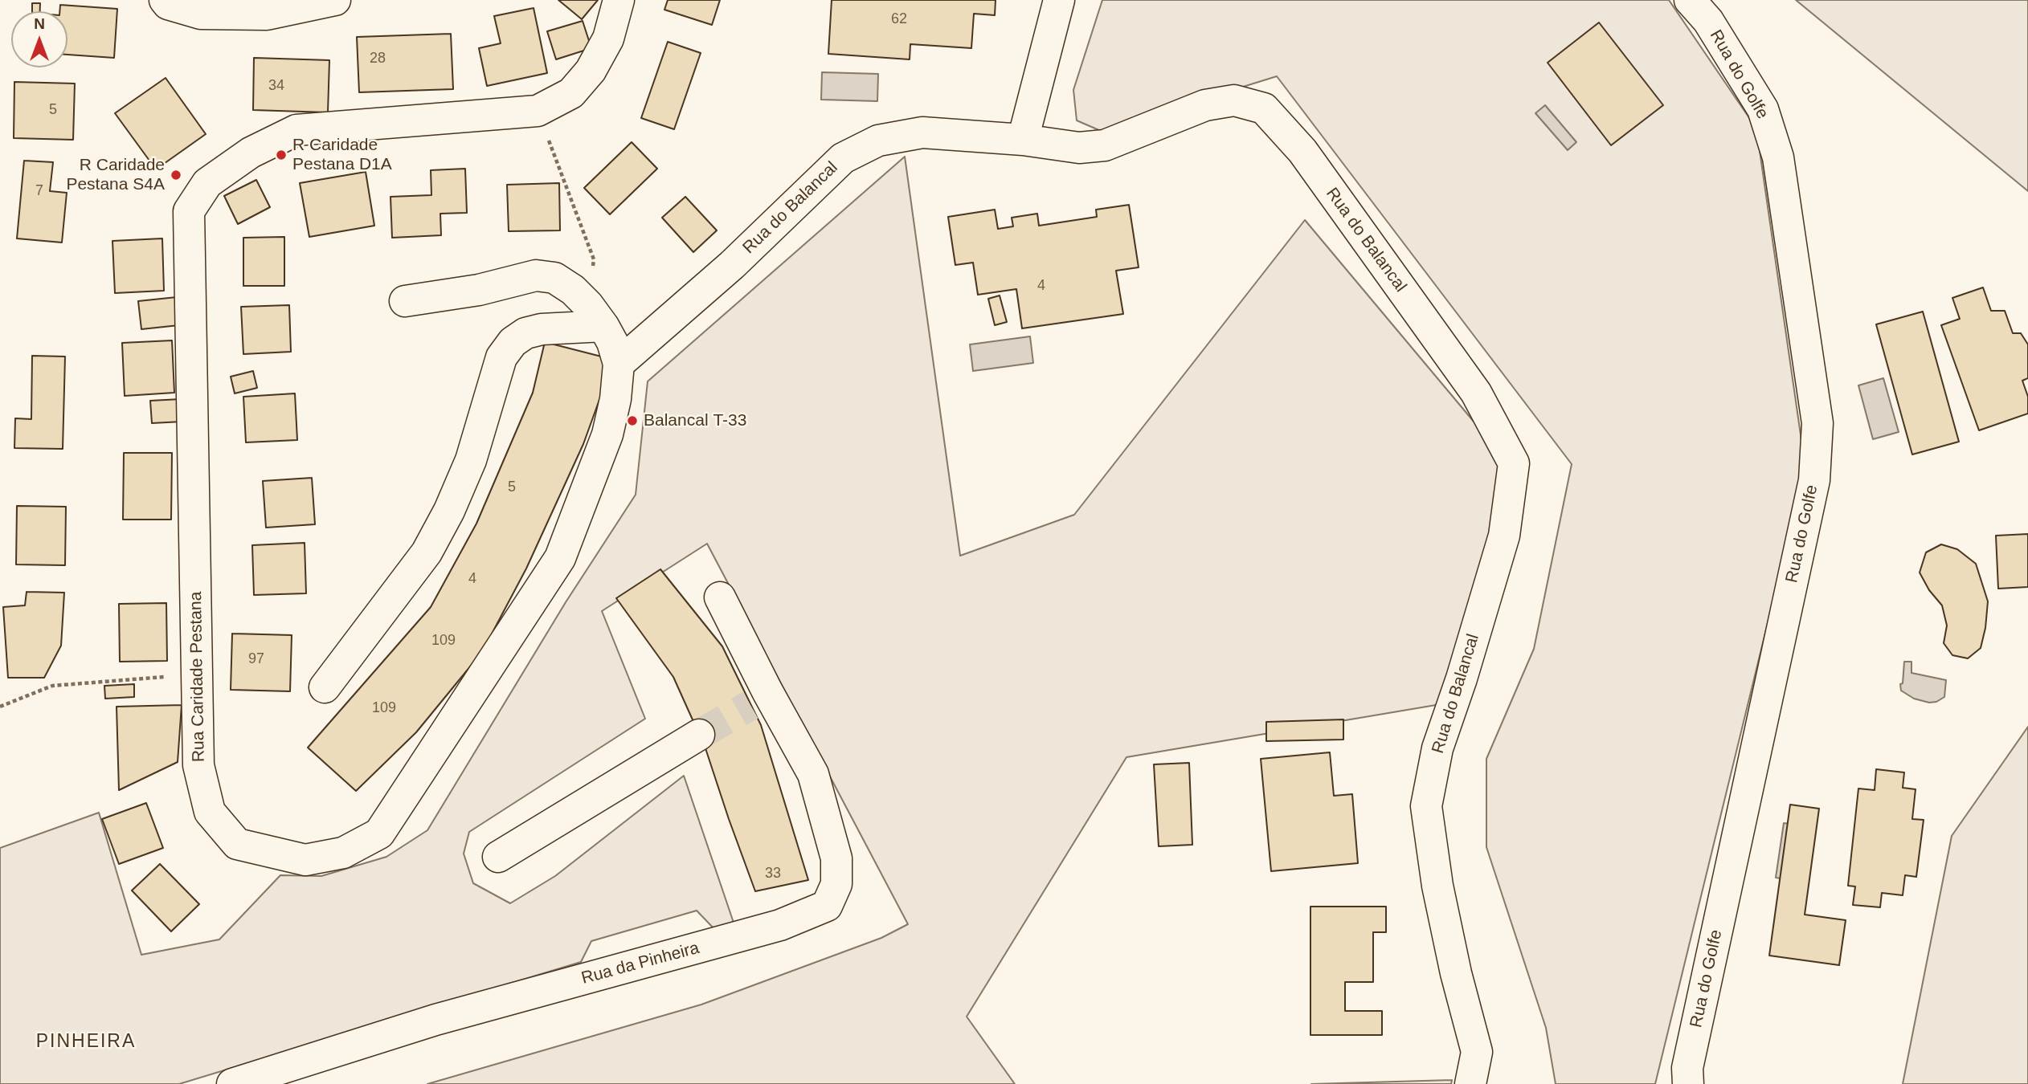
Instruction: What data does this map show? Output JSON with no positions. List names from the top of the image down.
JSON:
{
  "streets": {
    "street": [
      "Rua do Golfe",
      "Rua do Balancal",
      "Rua Caridade Pestana",
      "Rua da Pinheira"
    ]
  },
  "crossings": [
    ["Rua do Balancal", "Rua Caridade Pestana"]
  ],
  "districts": ["PINHEIRA"],
  "places": ["R Caridade Pestana D1A", "R Caridade Pestana S4A", "Balancal T-33"],
  "house_numbers": [
    "62",
    "28",
    "34",
    "5",
    "7",
    "4",
    "5",
    "4",
    "109",
    "97",
    "109",
    "33"
  ],
  "north": "top"
}
